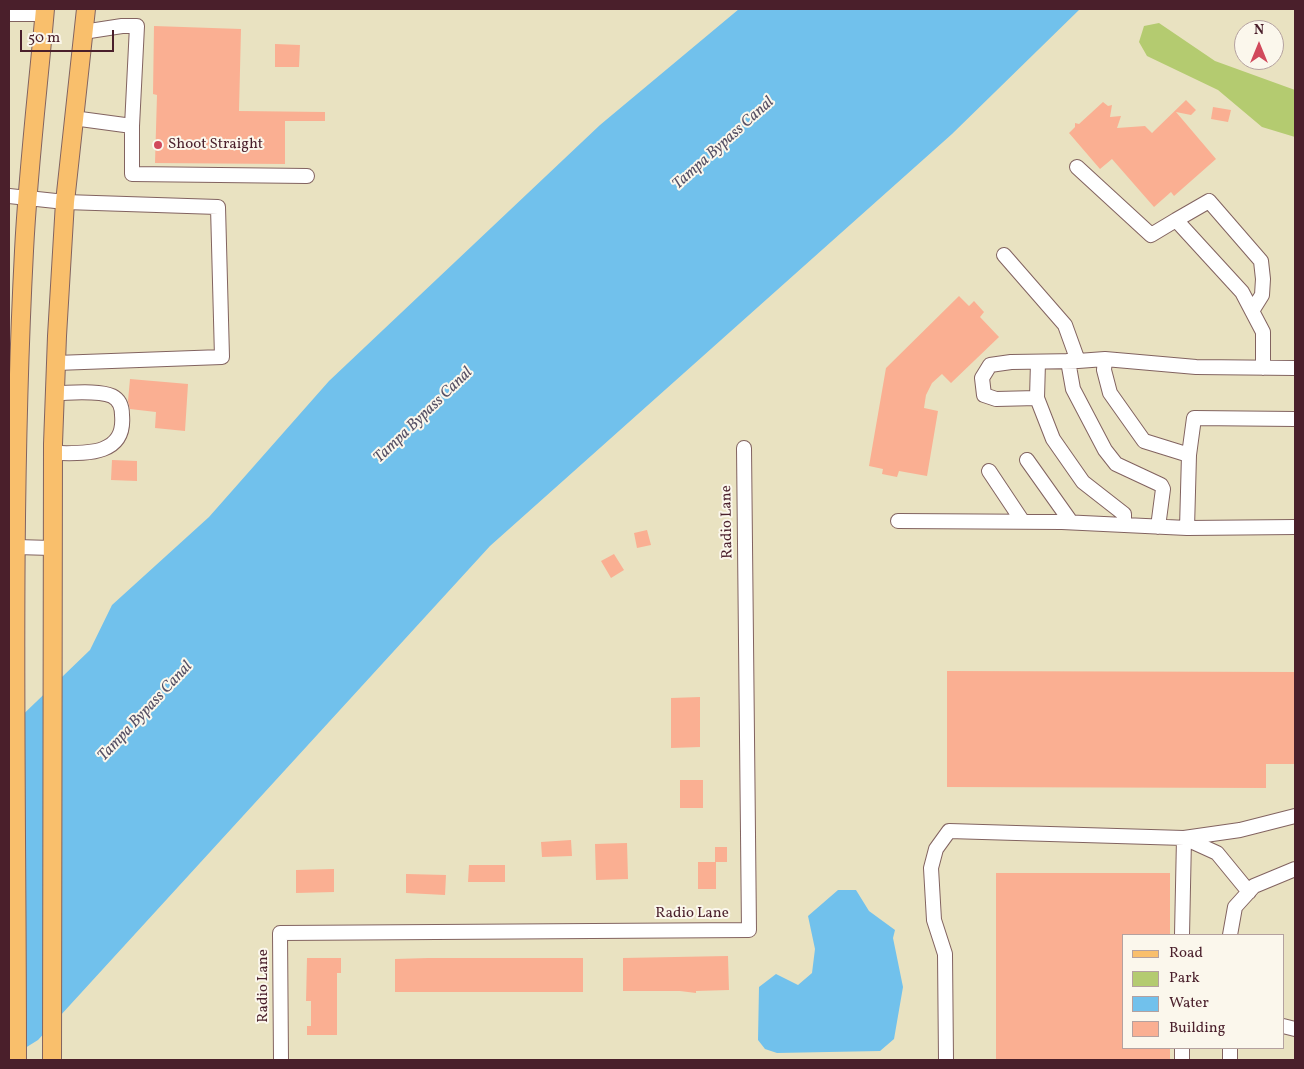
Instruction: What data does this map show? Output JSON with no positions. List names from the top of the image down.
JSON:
{
  "streets": {
    "street": ["Radio Lane"]
  },
  "water": ["Tampa Bypass Canal"],
  "places": ["Shoot Straight"],
  "legend": [
    "Road",
    "Park",
    "Water",
    "Building"
  ],
  "scale_bar": "50 m",
  "north": "top"
}
